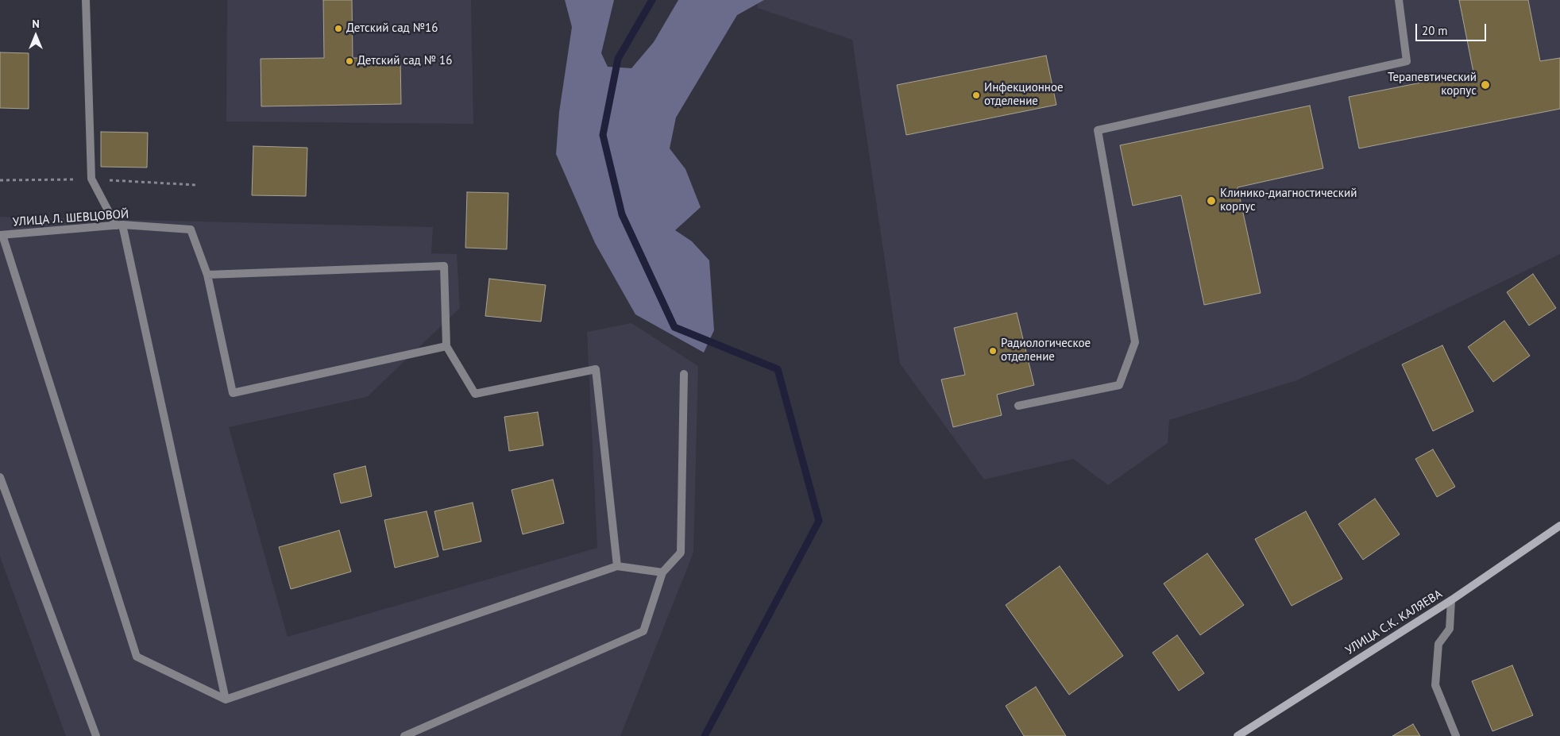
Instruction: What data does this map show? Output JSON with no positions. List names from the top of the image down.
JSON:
{
  "streets": {
    "street": ["УЛИЦА Л. ШЕВЦОВОЙ", "УЛИЦА С.К. КАЛЯЕВА"]
  },
  "places": [
    "Детский сад №16",
    "Детский сад № 16",
    "Терапевтический корпус",
    "Инфекционное отделение",
    "Клинико-диагностический корпус",
    "Радиологическое отделение"
  ],
  "scale_bar": "20 m",
  "north": "top"
}
